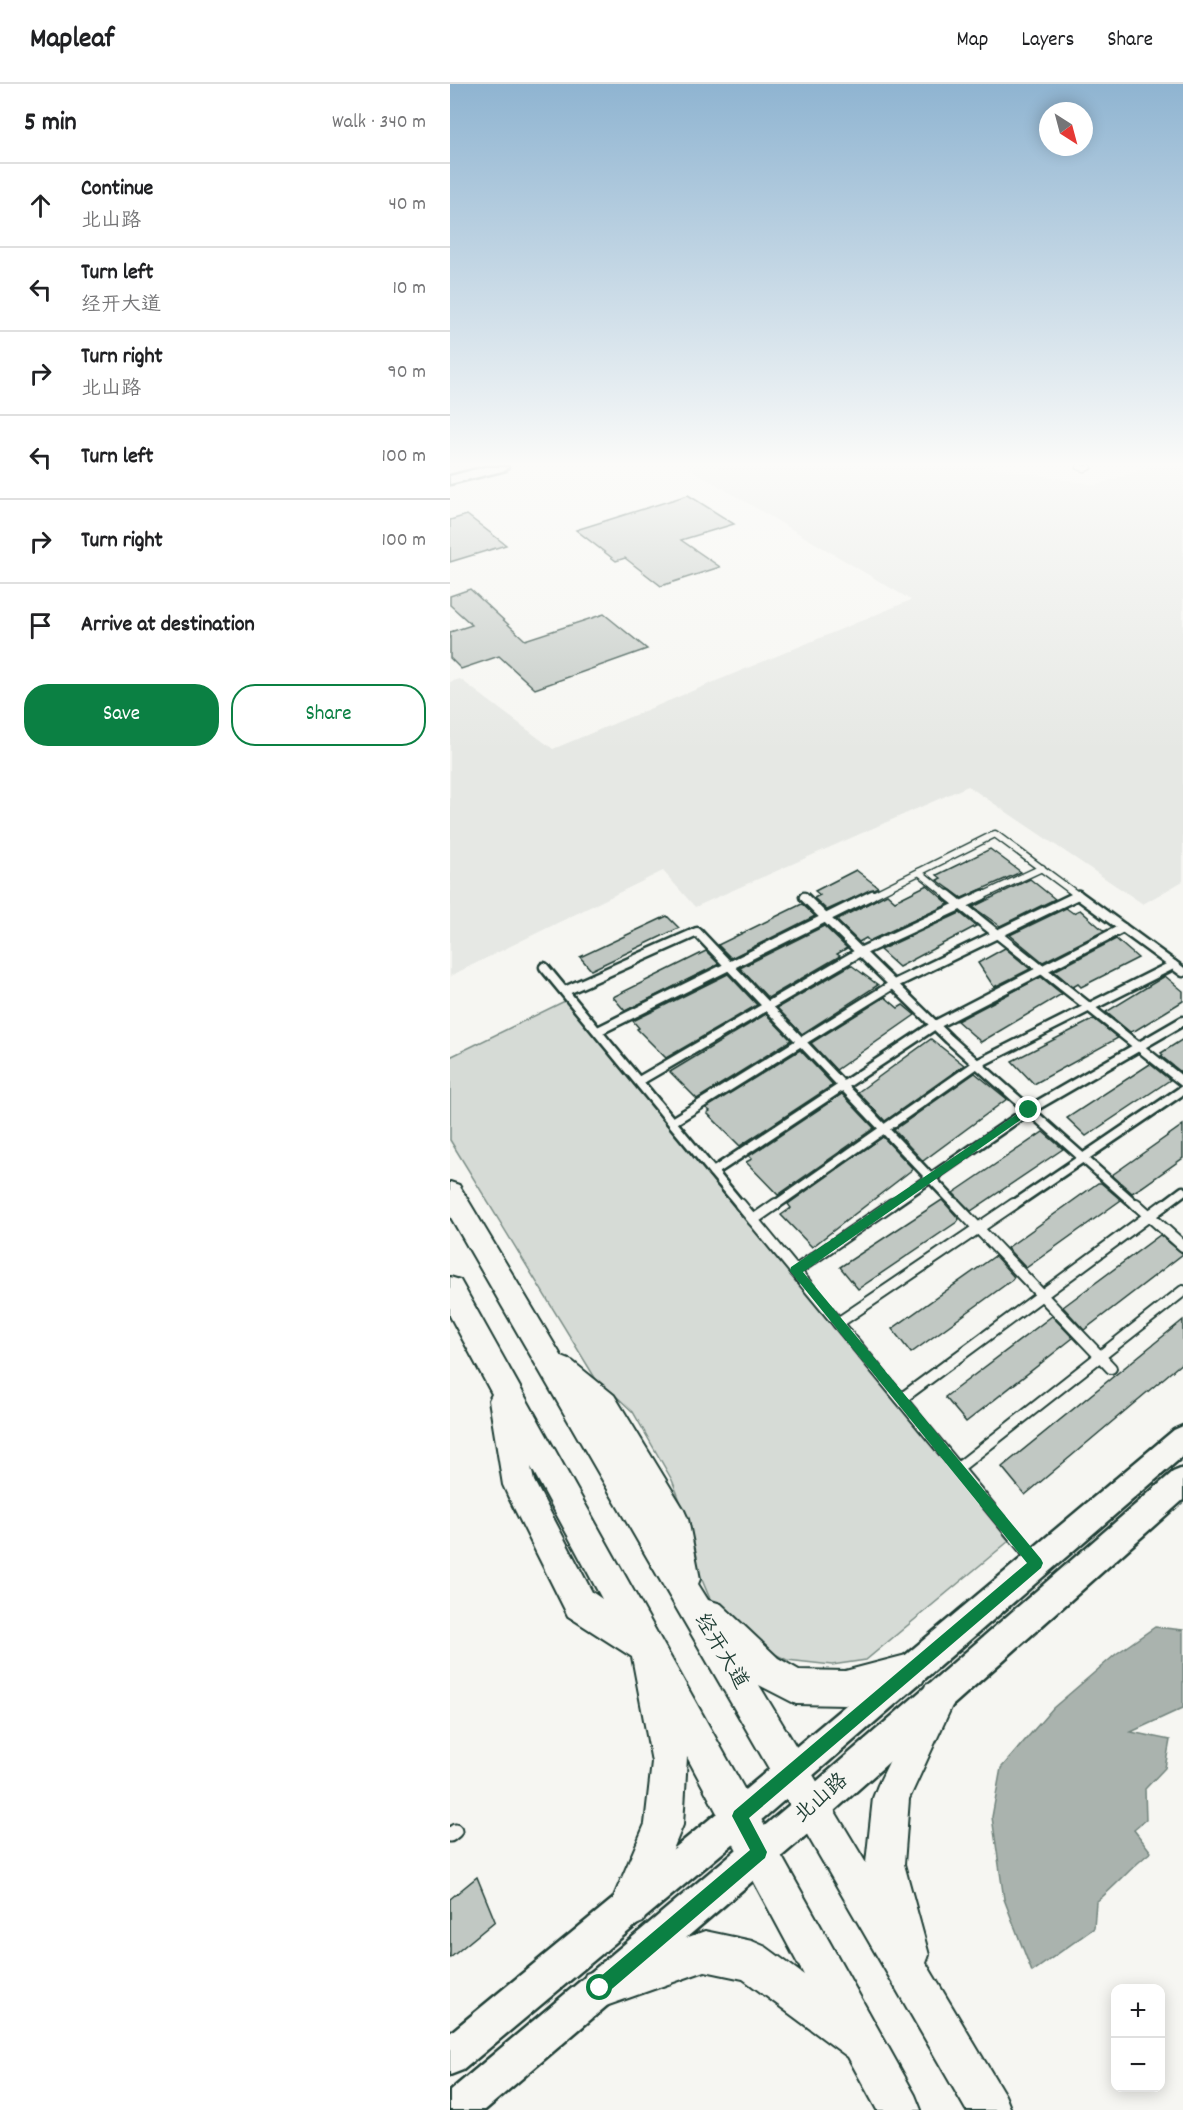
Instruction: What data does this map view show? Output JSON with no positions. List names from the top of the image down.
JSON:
{
  "streets": {
    "main road": ["经开大道"],
    "street": ["北山路"]
  },
  "crossings": [
    ["经开大道", "北山路"]
  ],
  "north": "bottom right",
  "page": {
    "header": "Mapleaf",
    "nav": ["Map", "Layers", "Share"],
    "heading": ["5 min", "Walk · 340 m"],
    "list": [
      ["Continue", "北山路", "40 m"],
      ["Turn left", "经开大道", "10 m"],
      ["Turn right", "北山路", "90 m"],
      ["Turn left", "100 m"],
      ["Turn right", "100 m"],
      "Arrive at destination"
    ],
    "buttons": ["Save", "Share"],
    "map_buttons": ["+", "−"]
  }
}
